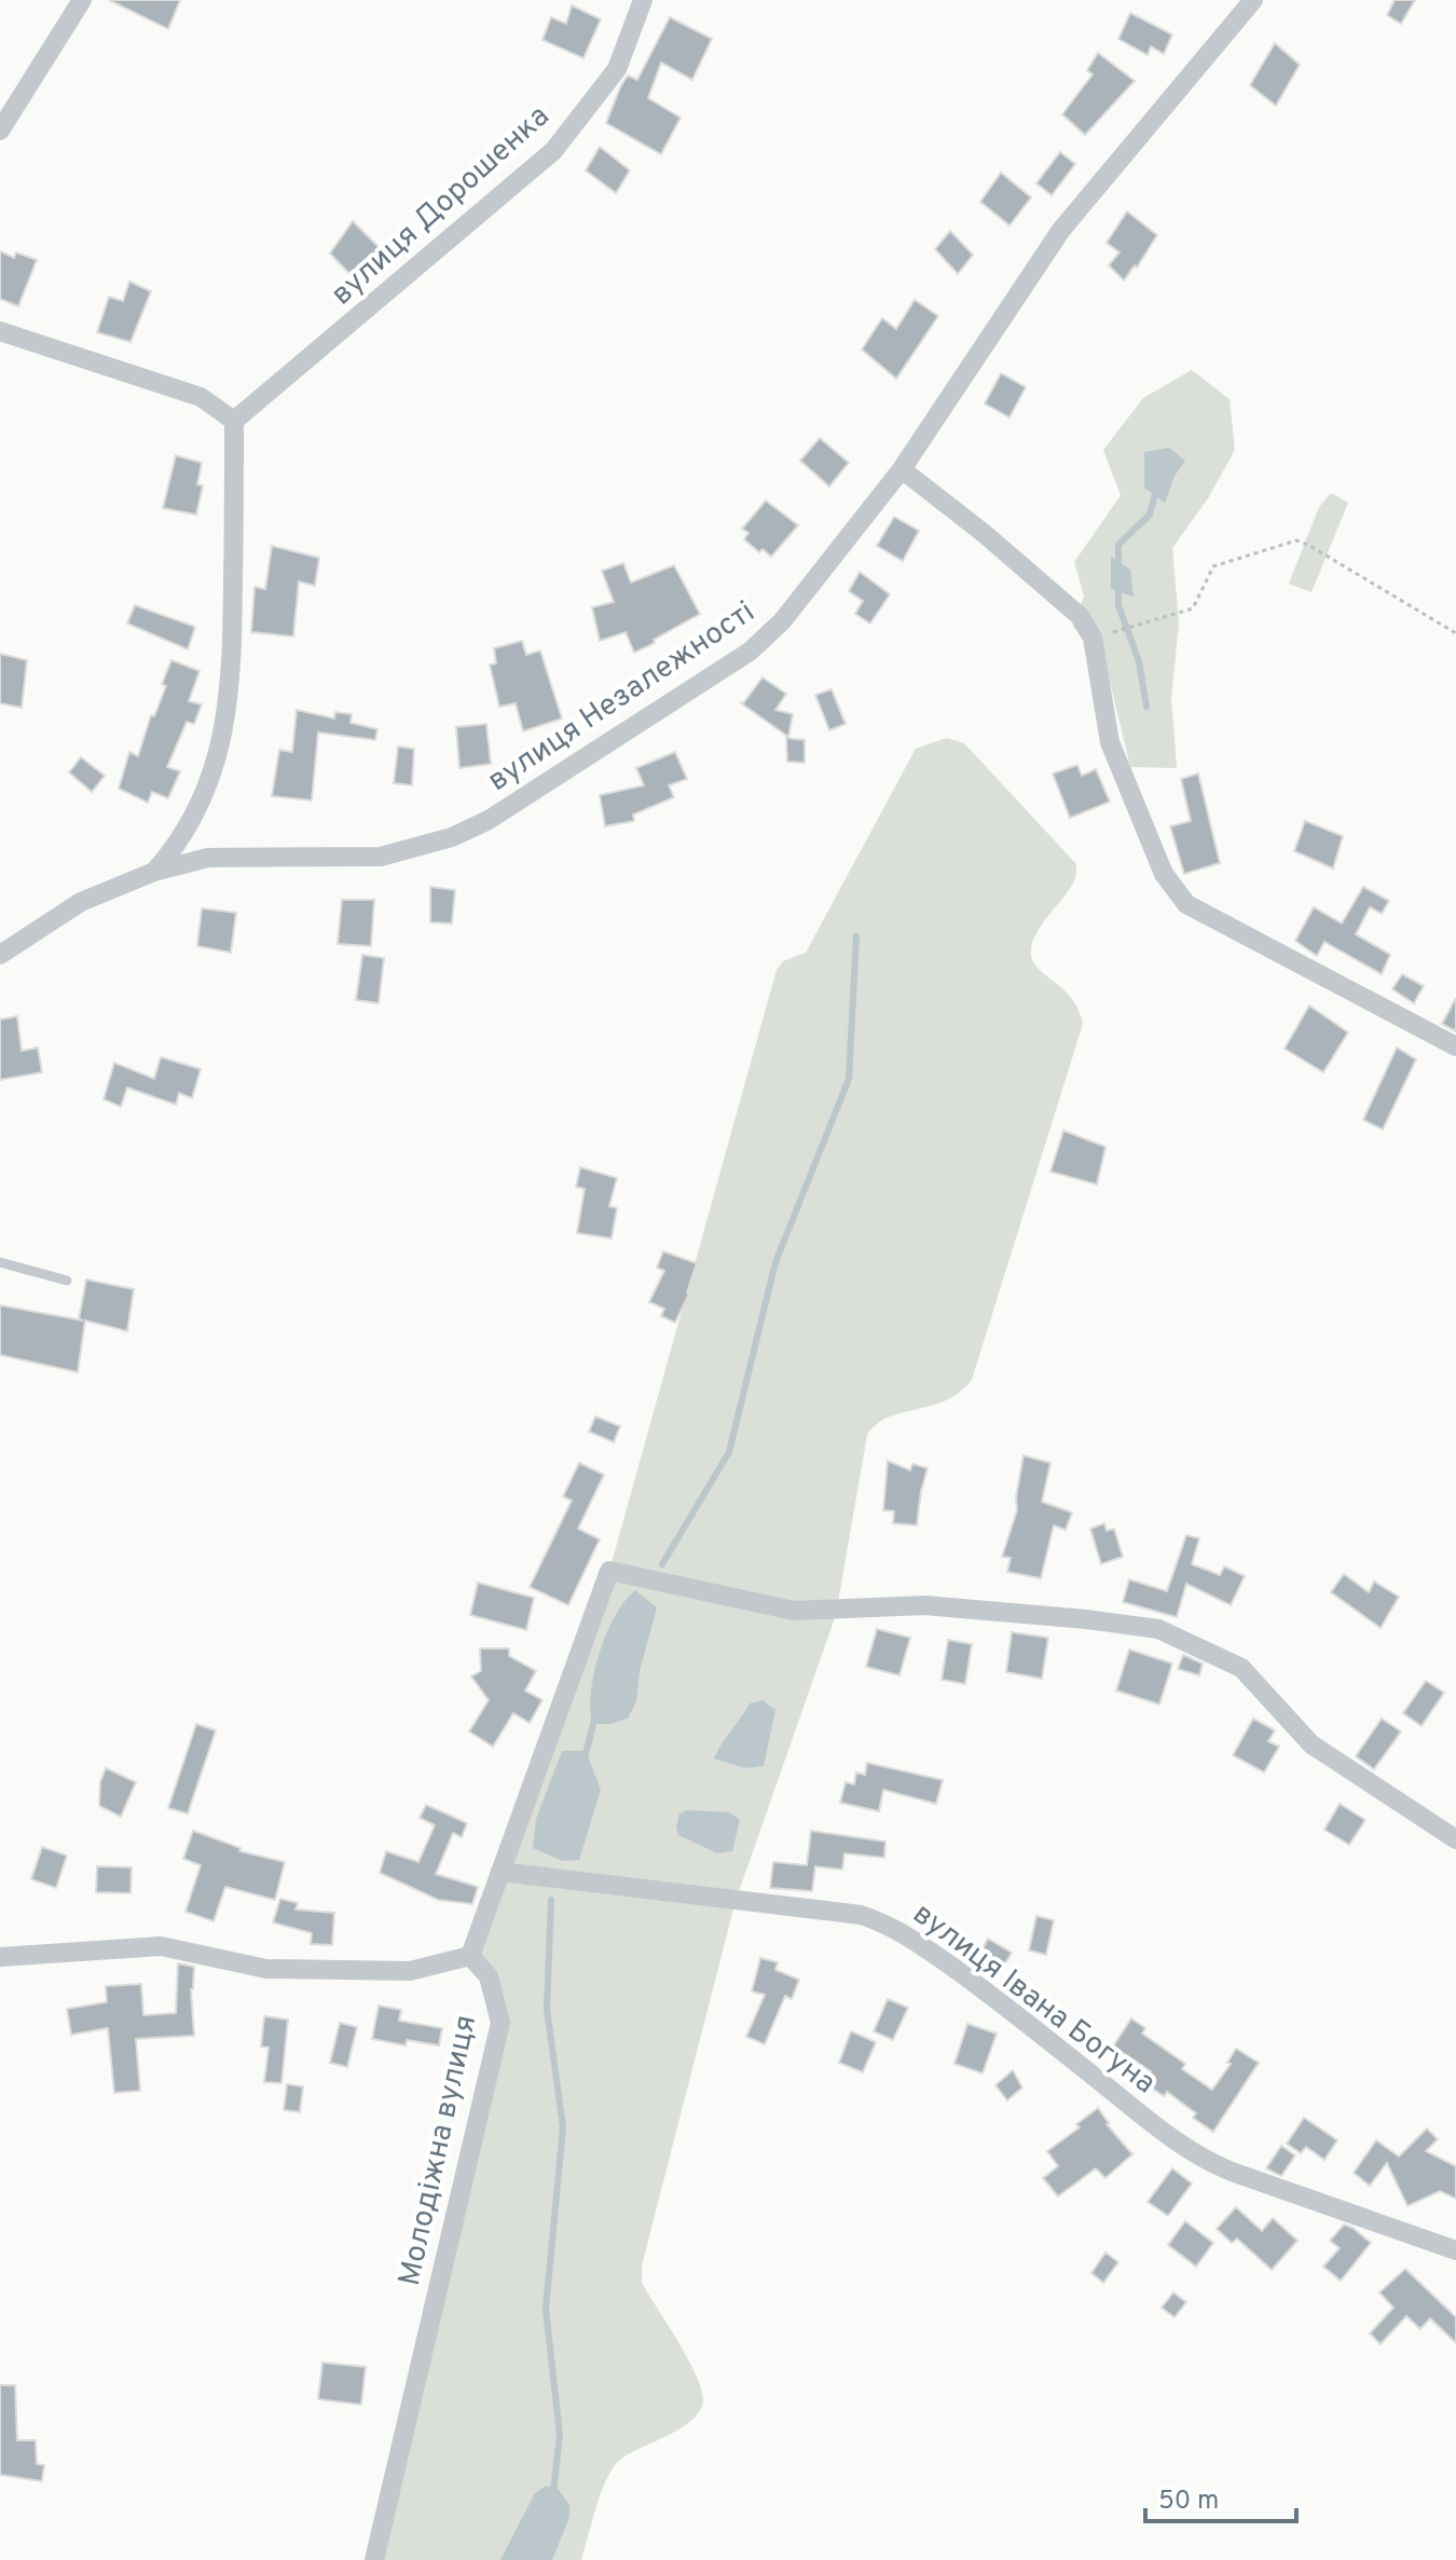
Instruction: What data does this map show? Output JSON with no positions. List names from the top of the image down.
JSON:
{
  "streets": {
    "street": [
      "вулиця Дорошенка",
      "вулиця Незалежності",
      "вулиця Івана Богуна",
      "Молодіжна вулиця"
    ]
  },
  "scale_bar": "50 m"
}
